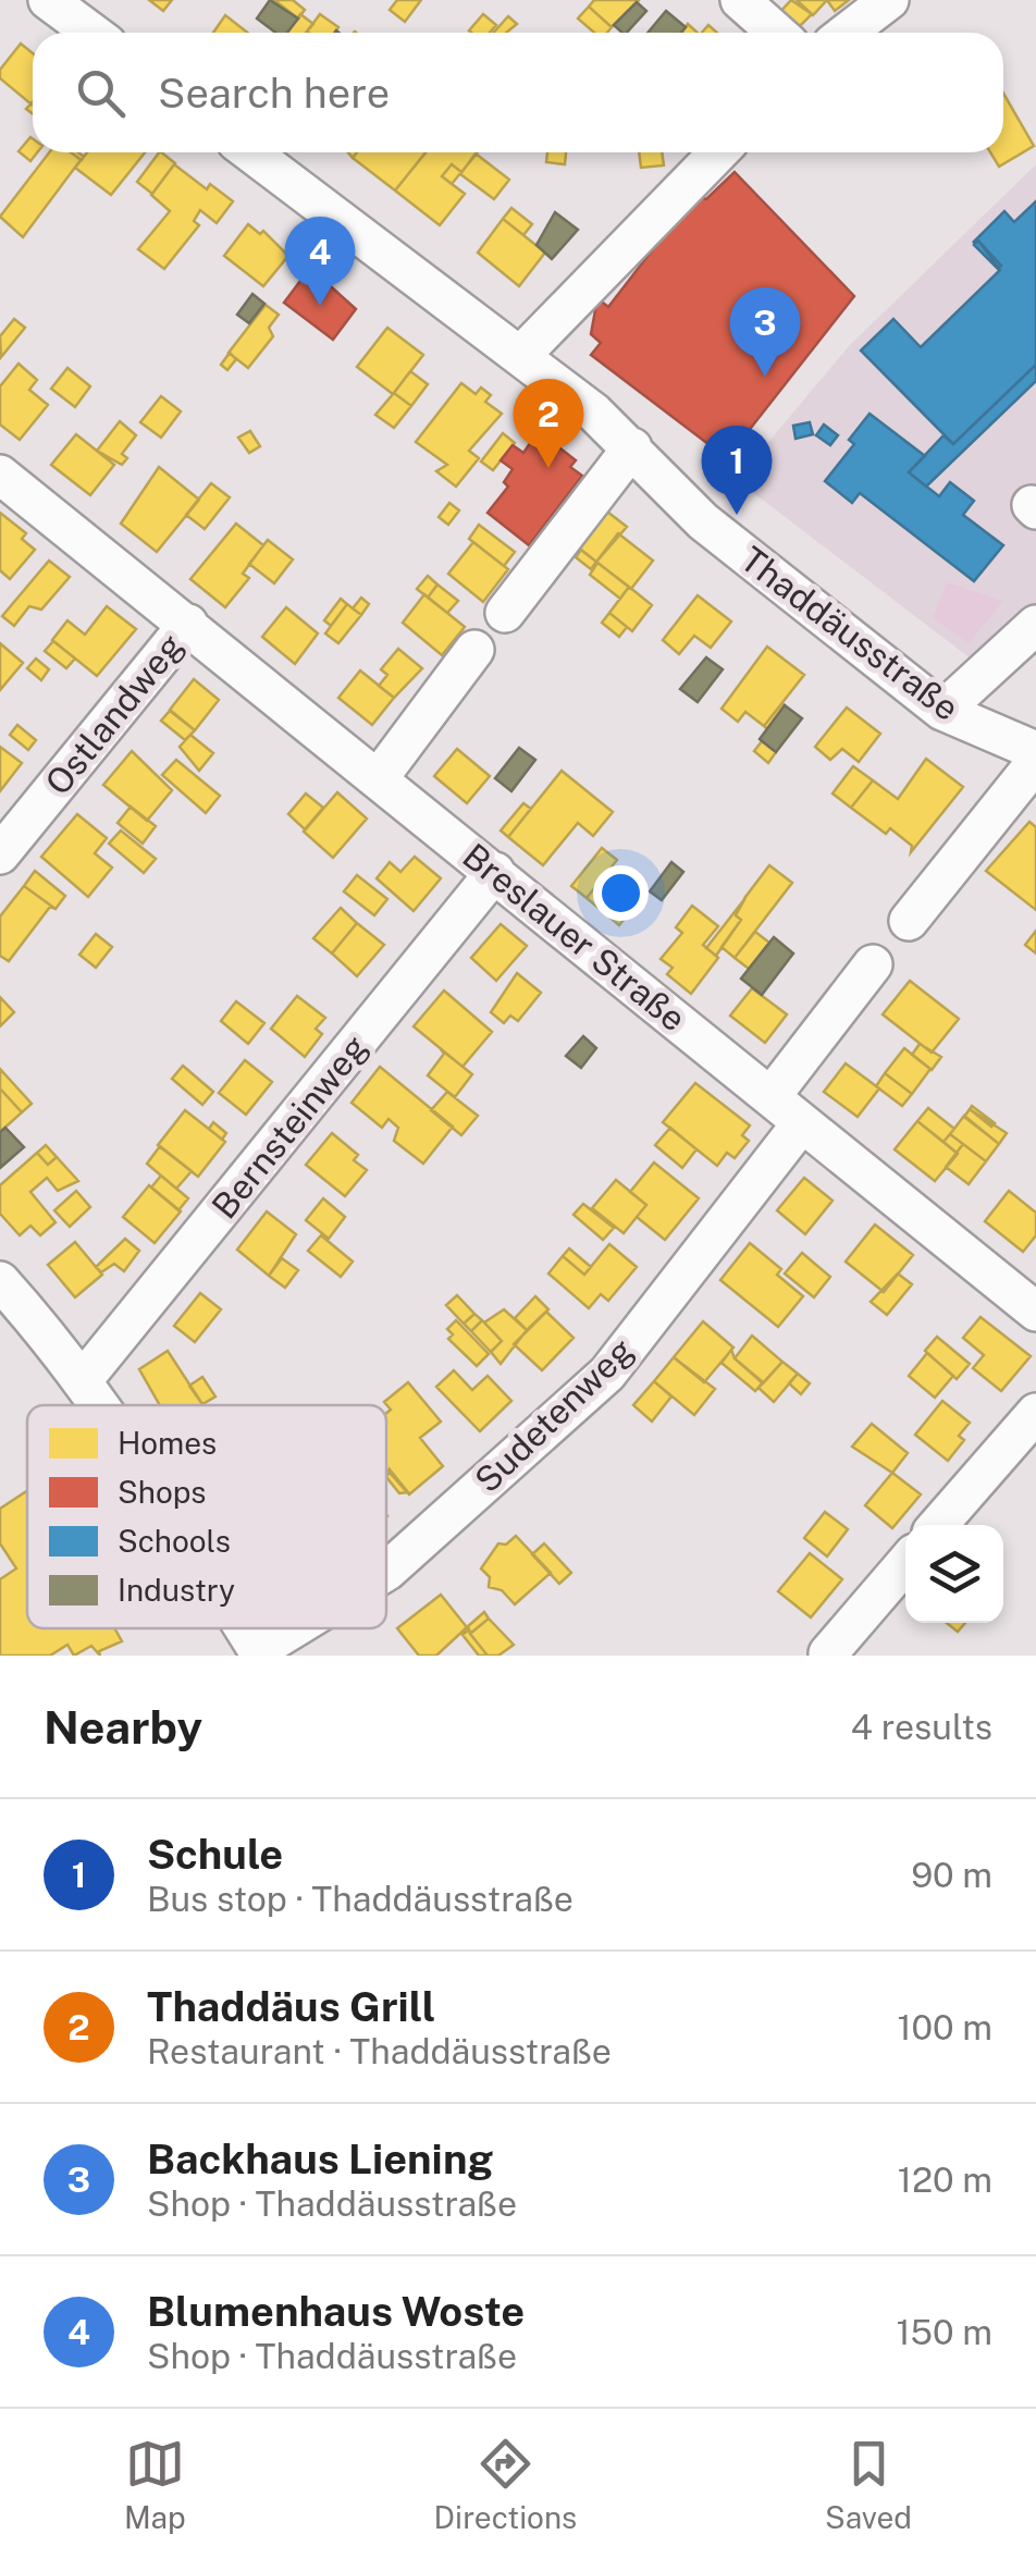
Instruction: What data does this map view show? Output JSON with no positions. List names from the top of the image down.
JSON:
{
  "streets": {
    "street": [
      "Thaddäusstraße",
      "Ostlandweg",
      "Breslauer Straße",
      "Bernsteinweg",
      "Sudetenweg"
    ]
  },
  "crossings": [
    ["Ostlandweg", "Breslauer Straße"],
    ["Breslauer Straße", "Bernsteinweg"],
    ["Breslauer Straße", "Sudetenweg"]
  ],
  "legend": [
    "Homes",
    "Shops",
    "Schools",
    "Industry"
  ],
  "page": {
    "search": "Search here",
    "pins": [
      "4",
      "3",
      "2",
      "1"
    ],
    "heading": ["Nearby", "4 results"],
    "list": [
      {
        "mark": "1",
        "name": "Schule",
        "note": "Bus stop · Thaddäusstraße",
        "value": "90 m"
      },
      {
        "mark": "2",
        "name": "Thaddäus Grill",
        "note": "Restaurant · Thaddäusstraße",
        "value": "100 m"
      },
      {
        "mark": "3",
        "name": "Backhaus Liening",
        "note": "Shop · Thaddäusstraße",
        "value": "120 m"
      },
      {
        "mark": "4",
        "name": "Blumenhaus Woste",
        "note": "Shop · Thaddäusstraße",
        "value": "150 m"
      }
    ],
    "nav": ["Map", "Directions", "Saved"]
  }
}
